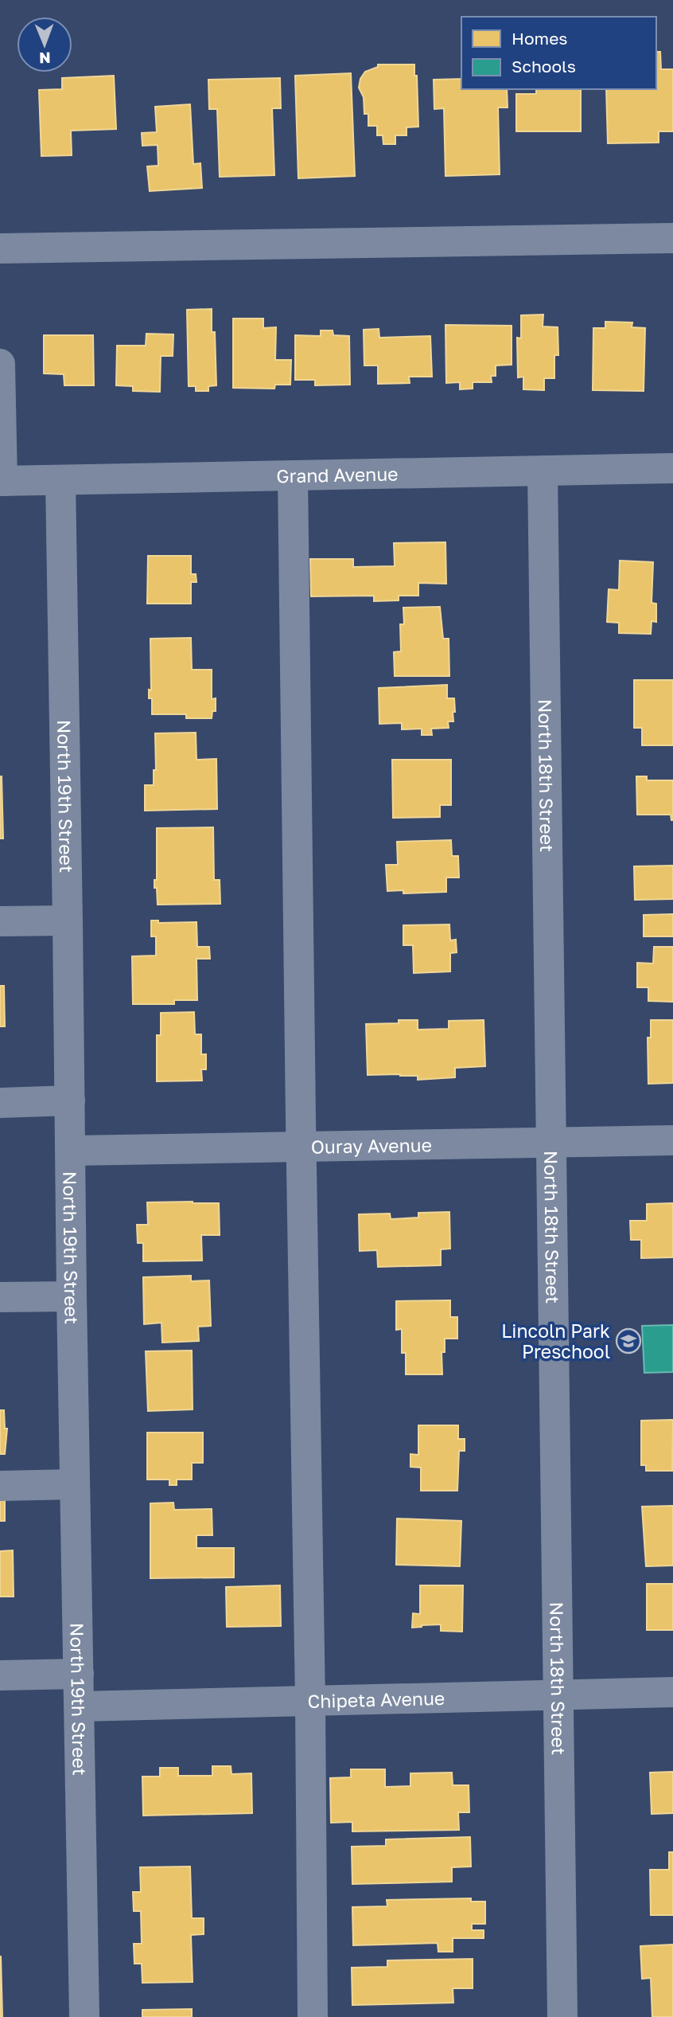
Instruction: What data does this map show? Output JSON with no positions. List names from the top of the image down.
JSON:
{
  "streets": {
    "street": [
      "Grand Avenue",
      "North 18th Street",
      "North 19th Street",
      "Ouray Avenue",
      "Chipeta Avenue"
    ]
  },
  "crossings": [
    ["Grand Avenue", "North 18th Street"],
    ["Grand Avenue", "North 19th Street"],
    ["North 18th Street", "Ouray Avenue"],
    ["North 18th Street", "Chipeta Avenue"],
    ["North 19th Street", "Ouray Avenue"],
    ["North 19th Street", "Chipeta Avenue"]
  ],
  "places": {
    "school or university": ["Lincoln Park Preschool"]
  },
  "legend": ["Homes", "Schools"],
  "north": "bottom"
}
